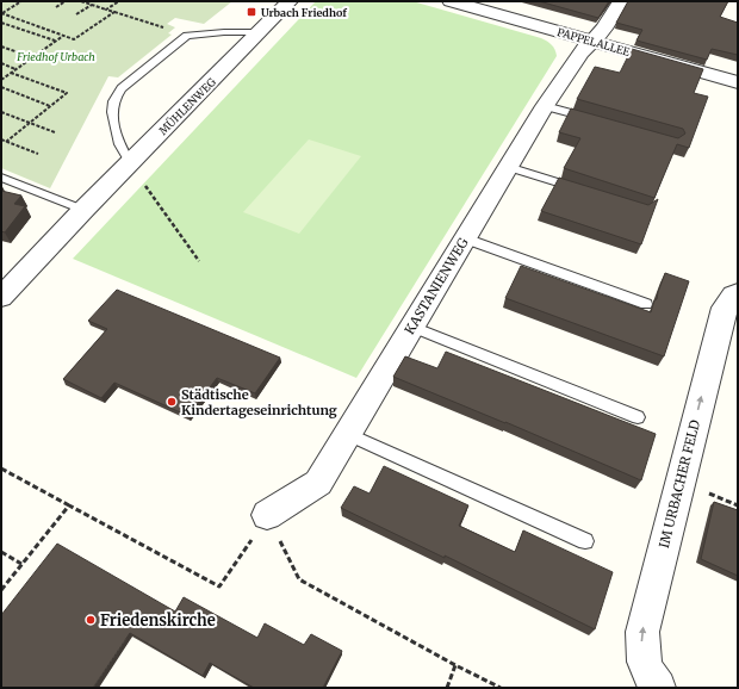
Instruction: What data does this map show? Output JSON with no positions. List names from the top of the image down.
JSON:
{
  "streets": {
    "street": [
      "PAPPELALLEE",
      "MÜHLENWEG",
      "KASTANIENWEG",
      "IM URBACHER FELD"
    ]
  },
  "crossings": [
    ["PAPPELALLEE", "KASTANIENWEG"]
  ],
  "one_way": ["IM URBACHER FELD"],
  "parks": ["Friedhof Urbach"],
  "places": {
    "transit": ["Urbach Friedhof"],
    "other": ["Städtische Kindertageseinrichtung", "Friedenskirche"]
  }
}
